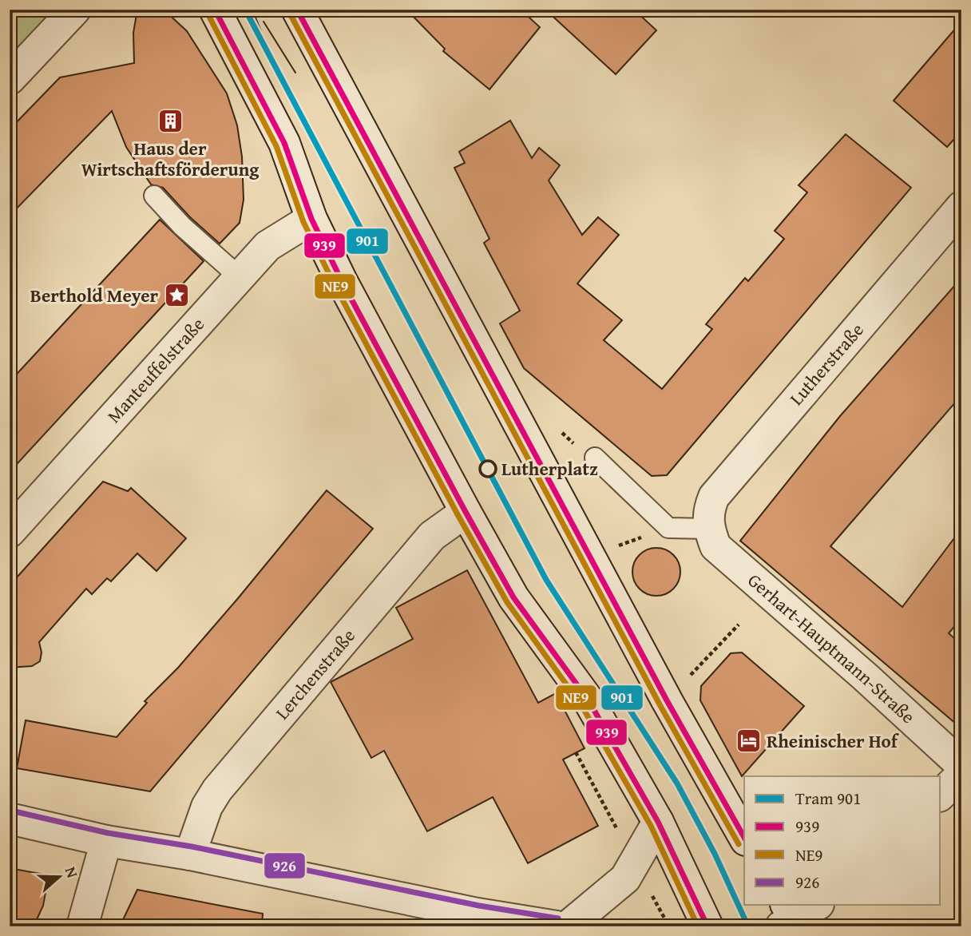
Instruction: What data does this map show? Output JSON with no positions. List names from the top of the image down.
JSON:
{
  "streets": {
    "street": [
      "Lutherstraße",
      "Manteuffelstraße",
      "Gerhart-Hauptmann-Straße",
      "Lerchenstraße"
    ]
  },
  "crossings": [
    ["Lutherstraße", "Gerhart-Hauptmann-Straße"]
  ],
  "places": {
    "building": ["Haus der Wirtschaftsförderung"],
    "place": ["Berthold Meyer"],
    "other": ["Lutherplatz"],
    "hotel": ["Rheinischer Hof"]
  },
  "lines": [
    "tram line 901",
    "transit line 939",
    "transit line NE9",
    "transit line 926"
  ],
  "legend": [
    "Tram 901",
    "939",
    "NE9",
    "926"
  ],
  "north": "right"
}
